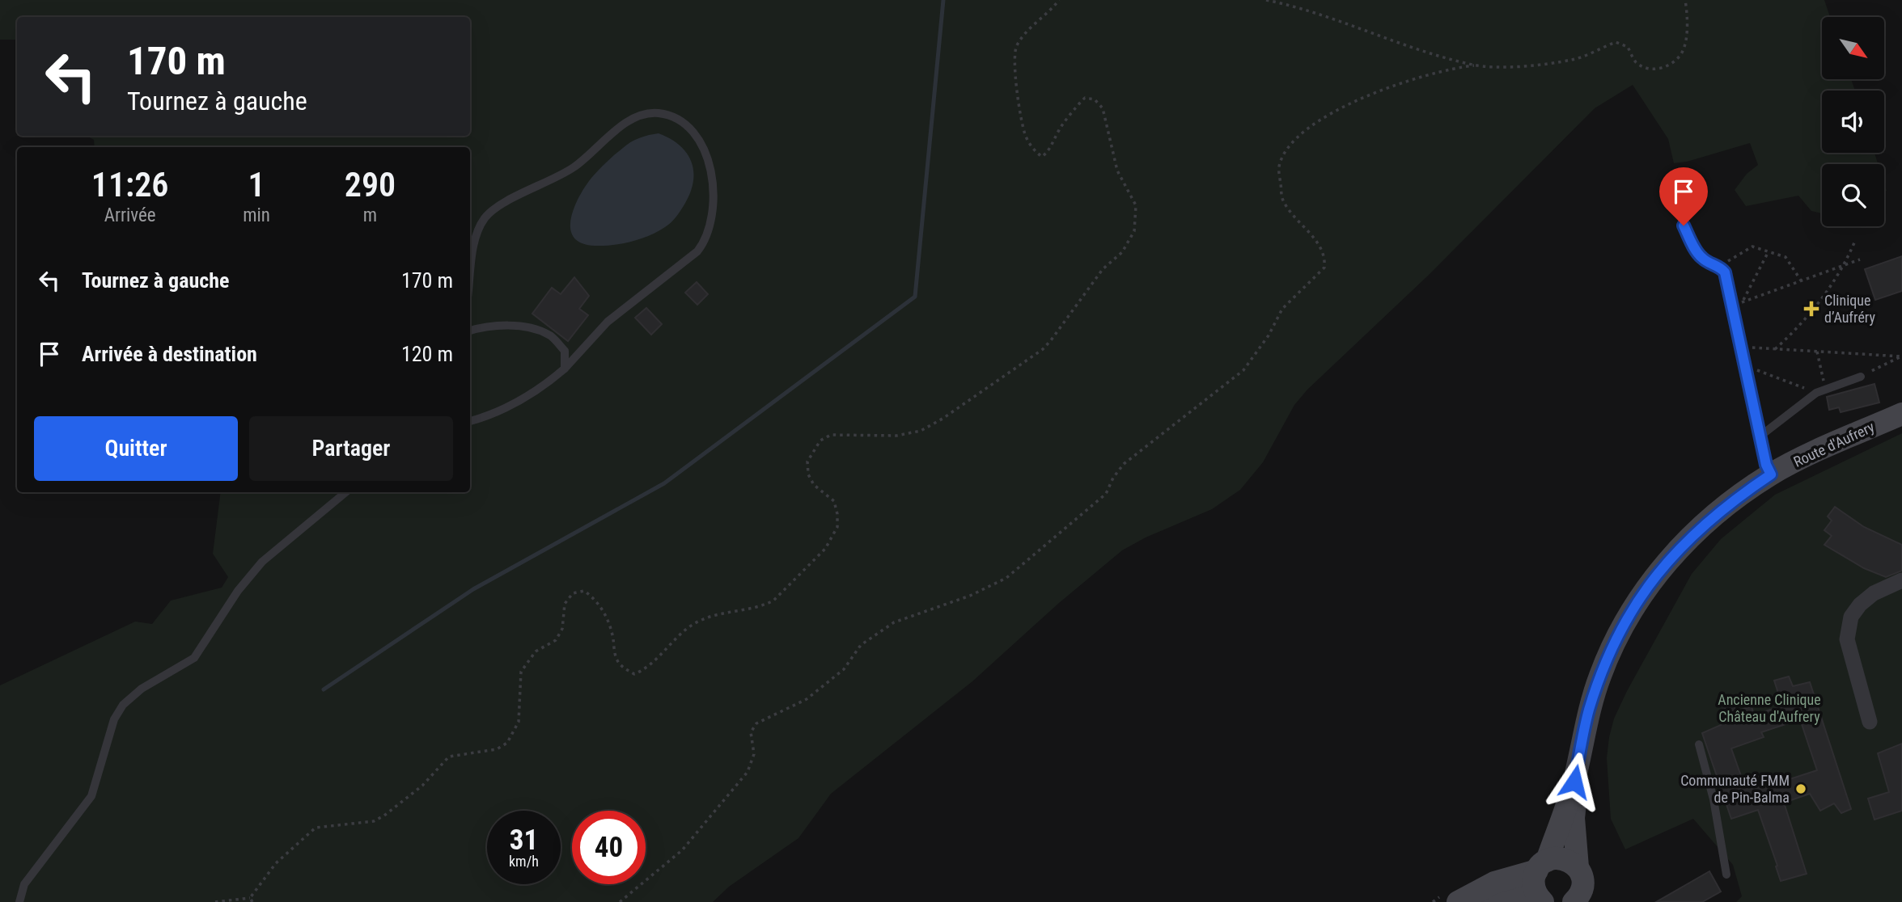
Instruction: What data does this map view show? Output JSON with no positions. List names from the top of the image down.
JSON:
{
  "streets": {
    "street": ["Route d'Aufrery"]
  },
  "parks": ["Ancienne Clinique Château d'Aufrery"],
  "places": {
    "health": ["Clinique d’Aufréry"],
    "other": ["Communauté FMM de Pin-Balma"]
  },
  "north": "bottom right",
  "page": {
    "turn": ["170 m", "Tournez à gauche"],
    "eta": [
      "11:26",
      "Arrivée",
      "1",
      "min",
      "290",
      "m"
    ],
    "list": [
      {
        "name": "Tournez à gauche",
        "value": "170 m"
      },
      {
        "name": "Arrivée à destination",
        "value": "120 m"
      }
    ],
    "buttons": ["Quitter", "Partager"],
    "speed": "31 km/h",
    "limit": "40"
  }
}
